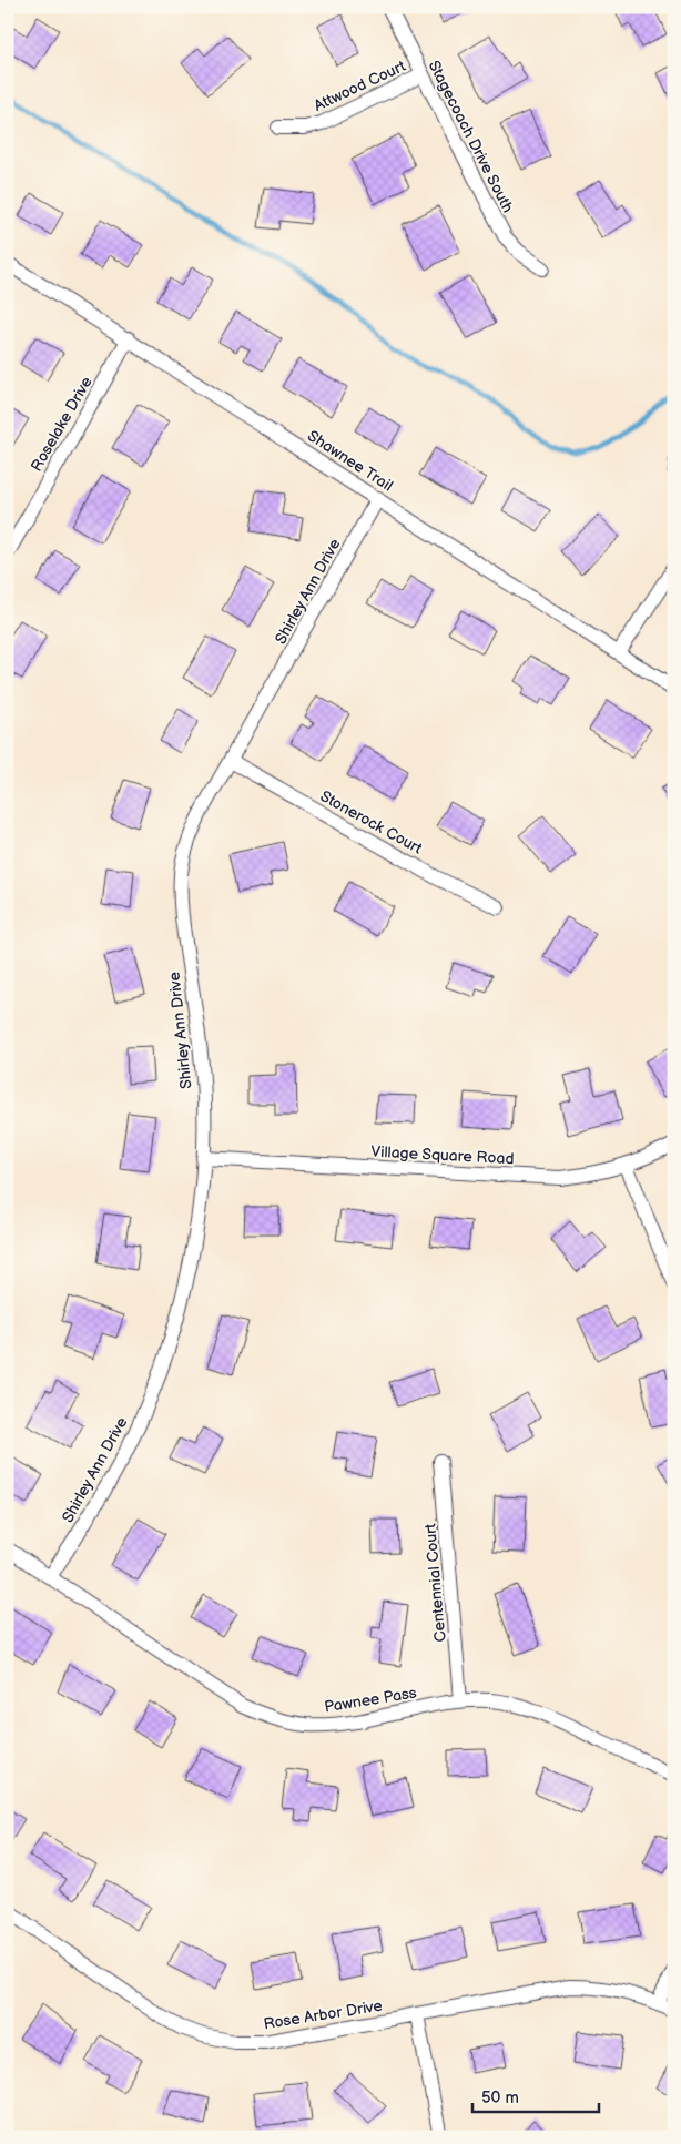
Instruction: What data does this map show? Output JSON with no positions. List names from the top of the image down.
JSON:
{
  "streets": {
    "street": [
      "Attwood Court",
      "Stagecoach Drive South",
      "Roselake Drive",
      "Shawnee Trail",
      "Shirley Ann Drive",
      "Stonerock Court",
      "Village Square Road",
      "Centennial Court",
      "Pawnee Pass",
      "Rose Arbor Drive"
    ]
  },
  "crossings": [
    ["Attwood Court", "Stagecoach Drive South"],
    ["Roselake Drive", "Shawnee Trail"],
    ["Shawnee Trail", "Shirley Ann Drive"],
    ["Shirley Ann Drive", "Stonerock Court"],
    ["Shirley Ann Drive", "Village Square Road"],
    ["Shirley Ann Drive", "Pawnee Pass"],
    ["Centennial Court", "Pawnee Pass"]
  ],
  "scale_bar": "50 m"
}
